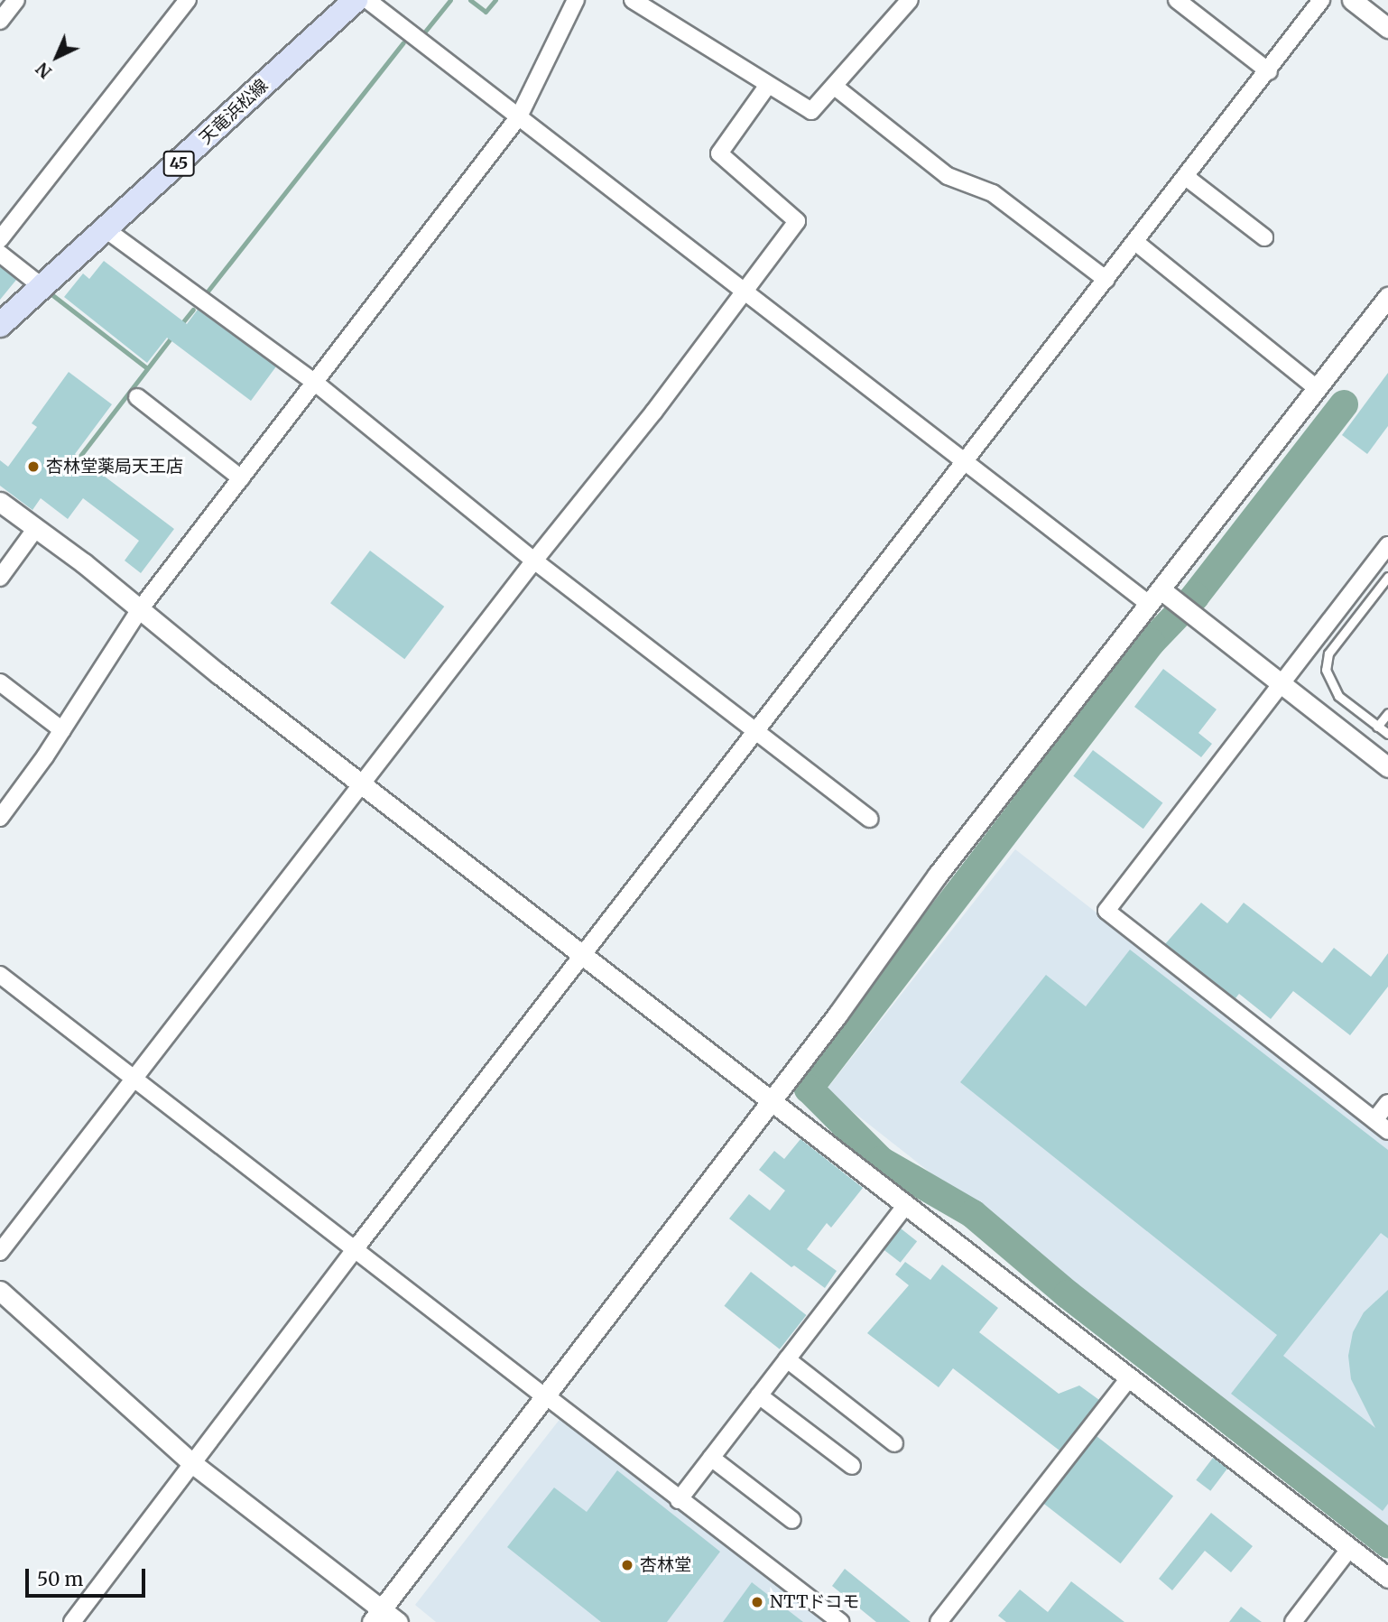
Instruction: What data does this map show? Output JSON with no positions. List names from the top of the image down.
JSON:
{
  "streets": {
    "main road": ["天竜浜松線", "45"]
  },
  "places": ["杏林堂薬局天王店", "杏林堂", "NTTドコモ"],
  "scale_bar": "50 m",
  "north": "bottom left"
}
